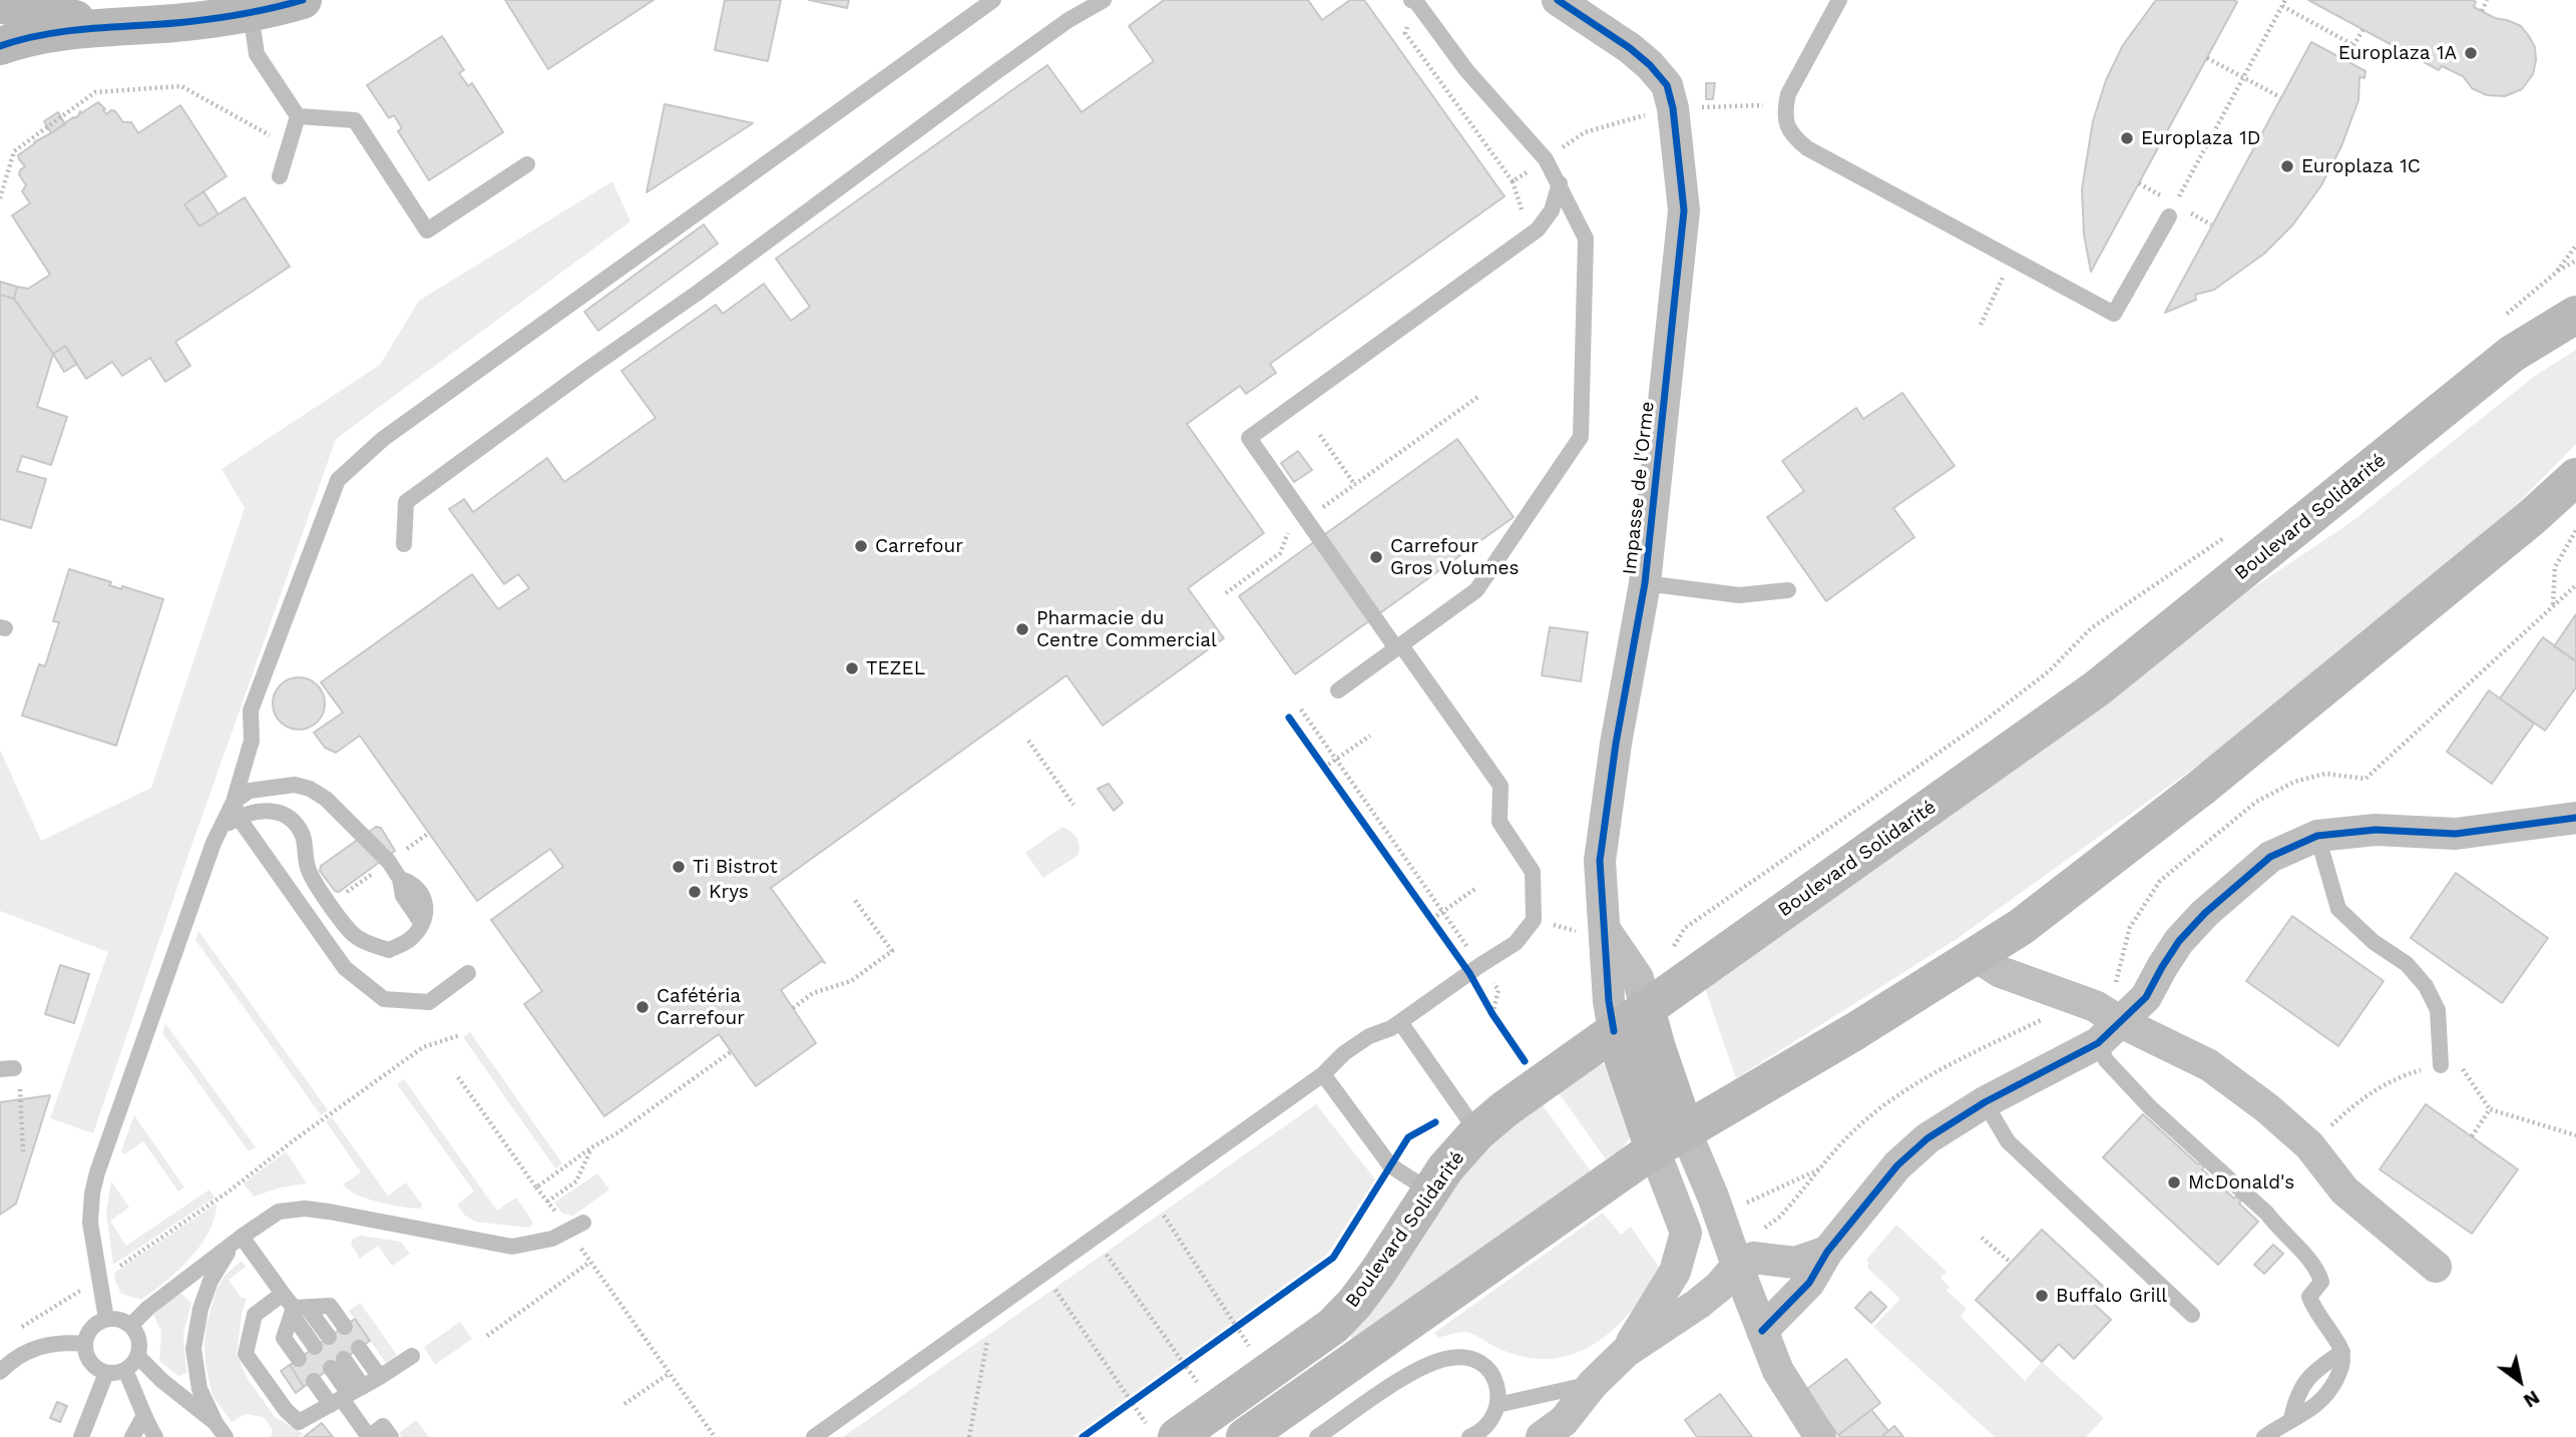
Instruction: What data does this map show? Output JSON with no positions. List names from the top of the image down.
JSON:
{
  "streets": {
    "main road": ["Boulevard Solidarité"],
    "street": ["Impasse de l'Orme"]
  },
  "crossings": [
    ["Impasse de l'Orme", "Boulevard Solidarité"]
  ],
  "places": [
    "Europlaza 1A",
    "Europlaza 1D",
    "Europlaza 1C",
    "Carrefour",
    "Carrefour Gros Volumes",
    "Pharmacie du Centre Commercial",
    "TEZEL",
    "Ti Bistrot",
    "Krys",
    "Cafétéria Carrefour",
    "McDonald's",
    "Buffalo Grill"
  ],
  "north": "bottom right"
}
